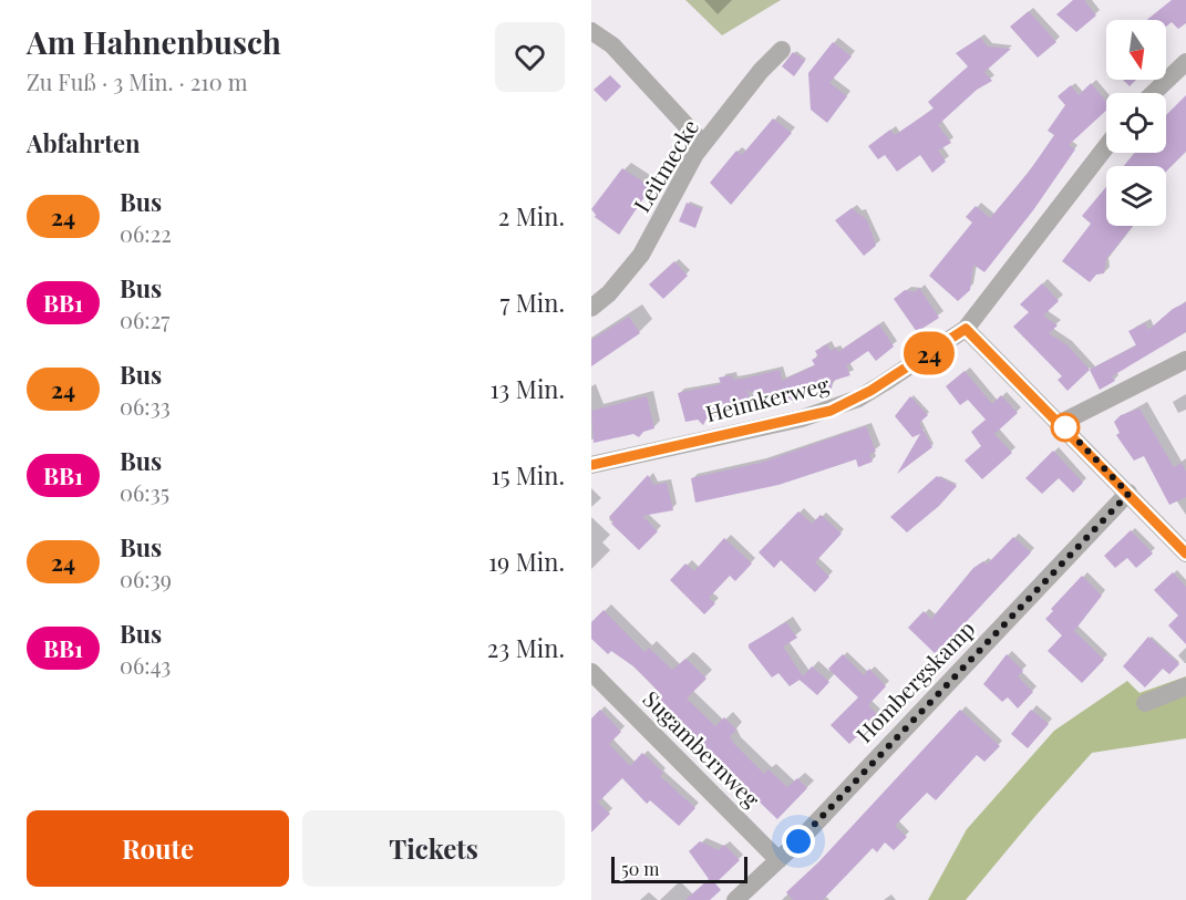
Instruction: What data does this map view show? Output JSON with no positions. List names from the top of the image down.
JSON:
{
  "streets": {
    "street": [
      "Leitmecke",
      "Heimkerweg",
      "Hombergskamp",
      "Sugambernweg"
    ]
  },
  "crossings": [
    ["Hombergskamp", "Sugambernweg"]
  ],
  "lines": ["bus line 24"],
  "scale_bar": "50 m",
  "north": "bottom",
  "page": {
    "heading": [
      ["Am Hahnenbusch", "Zu Fuß · 3 Min. · 210 m"],
      "Abfahrten"
    ],
    "on_map": "24",
    "list": [
      {
        "mark": "24",
        "name": "Bus",
        "note": "06:22",
        "value": "2 Min."
      },
      {
        "mark": "BB1",
        "name": "Bus",
        "note": "06:27",
        "value": "7 Min."
      },
      {
        "mark": "24",
        "name": "Bus",
        "note": "06:33",
        "value": "13 Min."
      },
      {
        "mark": "BB1",
        "name": "Bus",
        "note": "06:35",
        "value": "15 Min."
      },
      {
        "mark": "24",
        "name": "Bus",
        "note": "06:39",
        "value": "19 Min."
      },
      {
        "mark": "BB1",
        "name": "Bus",
        "note": "06:43",
        "value": "23 Min."
      }
    ],
    "buttons": ["Route", "Tickets"],
    "scale": "50 m"
  }
}
